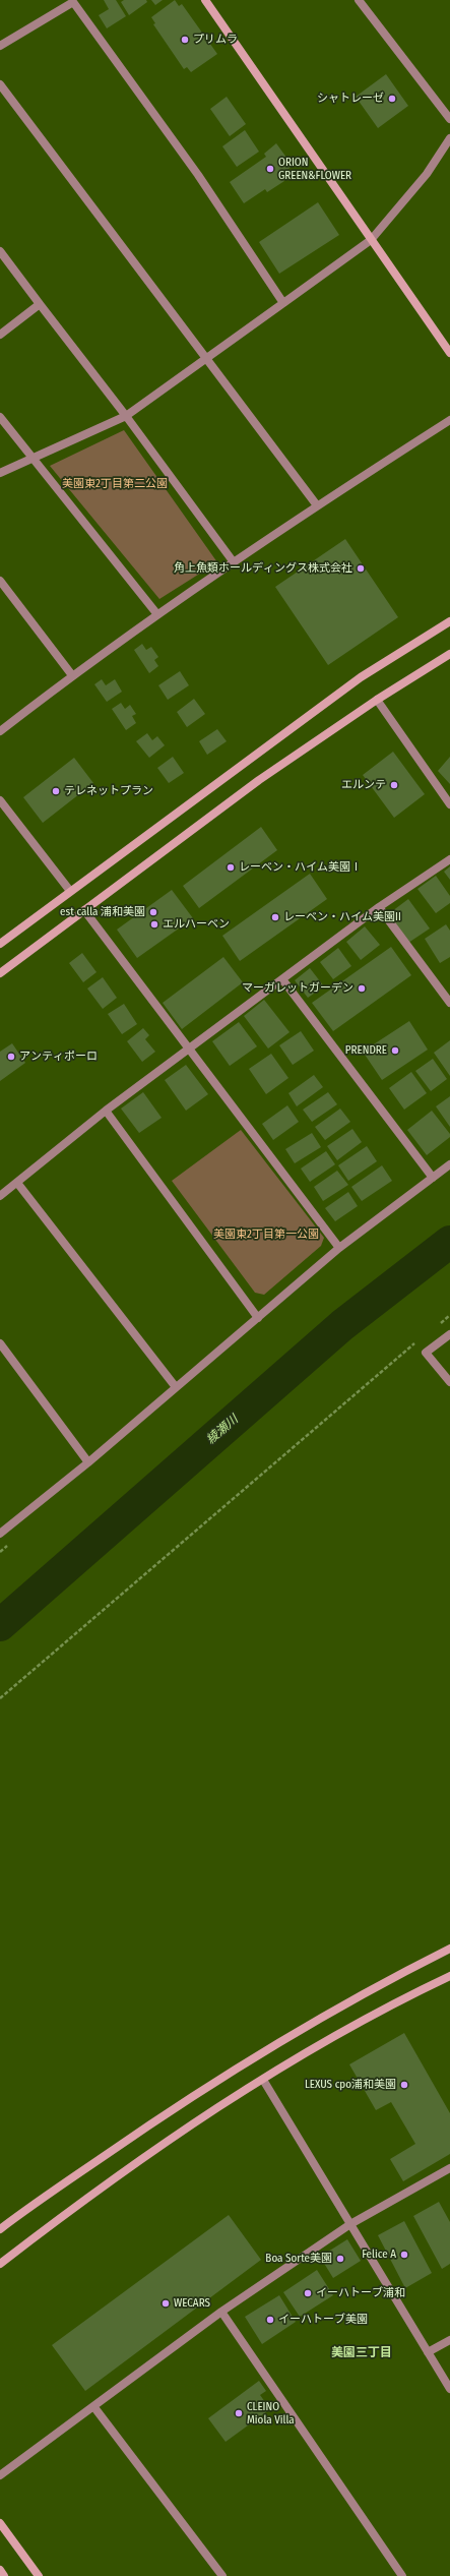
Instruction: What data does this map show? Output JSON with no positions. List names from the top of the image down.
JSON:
{
  "districts": ["美園三丁目"],
  "water": ["綾瀬川"],
  "parks": ["美園東2丁目第二公園", "美園東2丁目第一公園"],
  "places": [
    "プリムラ",
    "シャトレーゼ",
    "ORION GREEN&FLOWER",
    "角上魚類ホールディングス株式会社",
    "エルンテ",
    "テレネットプラン",
    "レーベン・ハイム美園Ⅰ",
    "est calla 浦和美園",
    "レーベン・ハイム美園II",
    "エルハーベン",
    "マーガレットガーデン",
    "PRENDRE",
    "アンティポーロ",
    "LEXUS cpo浦和美園",
    "Felice A",
    "Boa Sorte美園",
    "イーハトーブ浦和",
    "WECARS",
    "イーハトーブ美園",
    "CLEINO Miola Villa"
  ]
}
